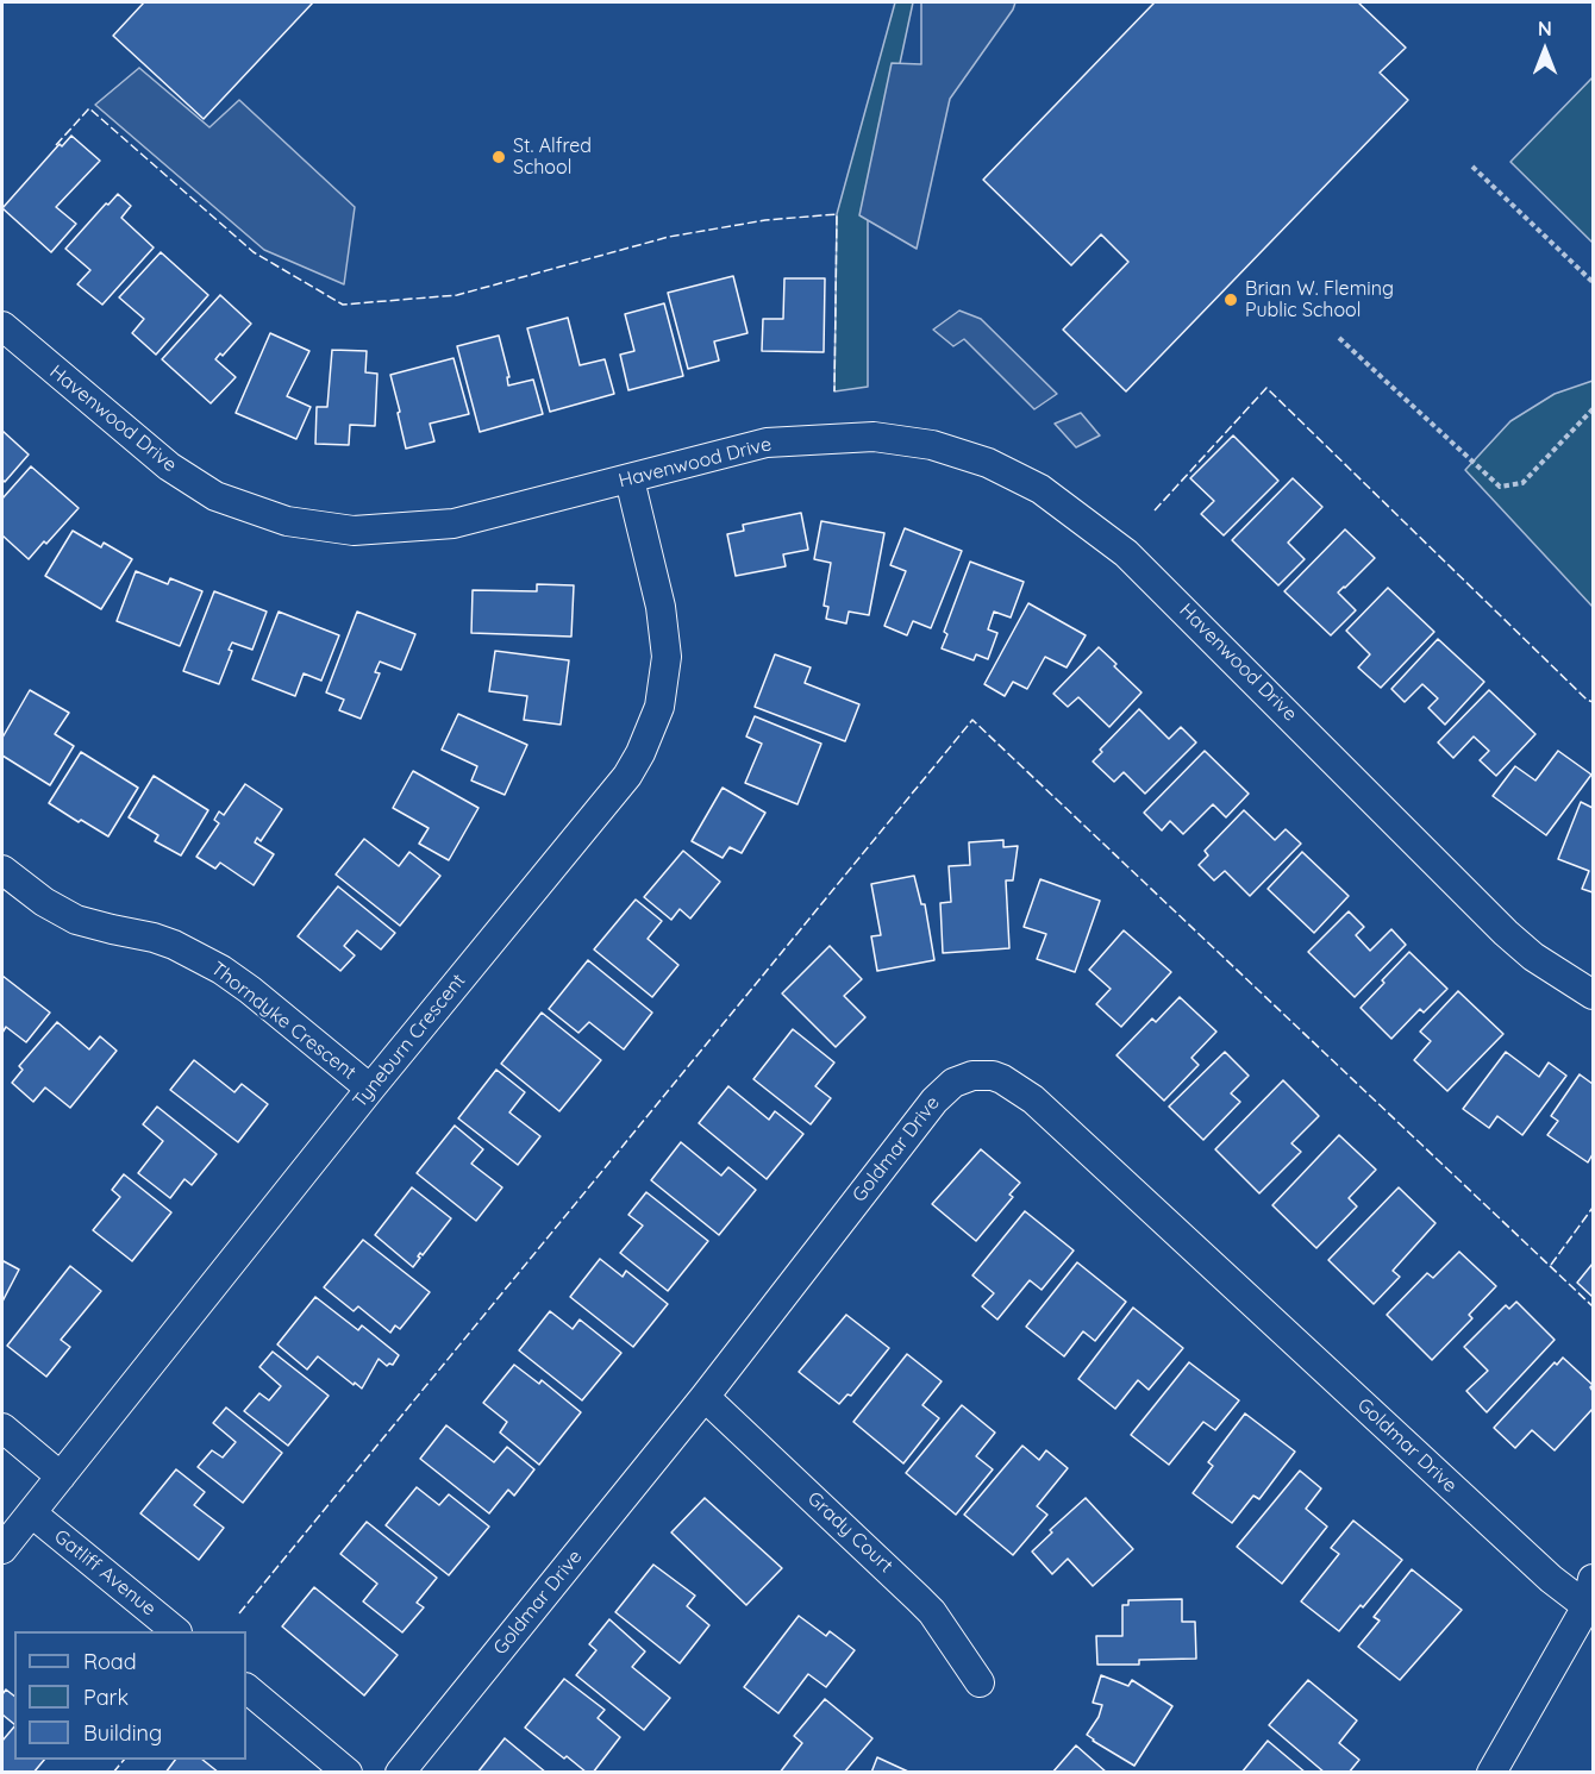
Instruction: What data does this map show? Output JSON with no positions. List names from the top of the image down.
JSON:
{
  "streets": {
    "street": [
      "Havenwood Drive",
      "Thorndyke Crescent",
      "Tyneburn Crescent",
      "Goldmar Drive",
      "Grady Court",
      "Gatliff Avenue"
    ]
  },
  "crossings": [
    ["Havenwood Drive", "Tyneburn Crescent"],
    ["Thorndyke Crescent", "Tyneburn Crescent"],
    ["Tyneburn Crescent", "Gatliff Avenue"],
    ["Goldmar Drive", "Grady Court"]
  ],
  "places": ["St. Alfred School", "Brian W. Fleming Public School"],
  "legend": ["Road", "Park", "Building"],
  "north": "top"
}
